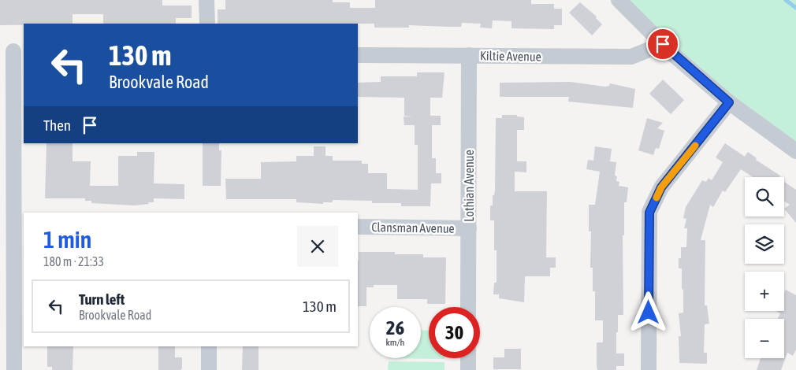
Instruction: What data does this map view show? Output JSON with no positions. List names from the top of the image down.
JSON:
{
  "streets": {
    "street": ["Kiltie Avenue", "Lothian Avenue", "Clansman Avenue"]
  },
  "crossings": [
    ["Kiltie Avenue", "Lothian Avenue"],
    ["Lothian Avenue", "Clansman Avenue"]
  ],
  "page": {
    "turn": ["130 m", "Brookvale Road"],
    "then": "Then",
    "map_buttons": ["+", "−"],
    "heading": ["1 min", "180 m · 21:33"],
    "list": [
      {
        "name": "Turn left",
        "note": "Brookvale Road",
        "value": "130 m"
      }
    ],
    "speed": "26 km/h",
    "limit": "30"
  }
}
